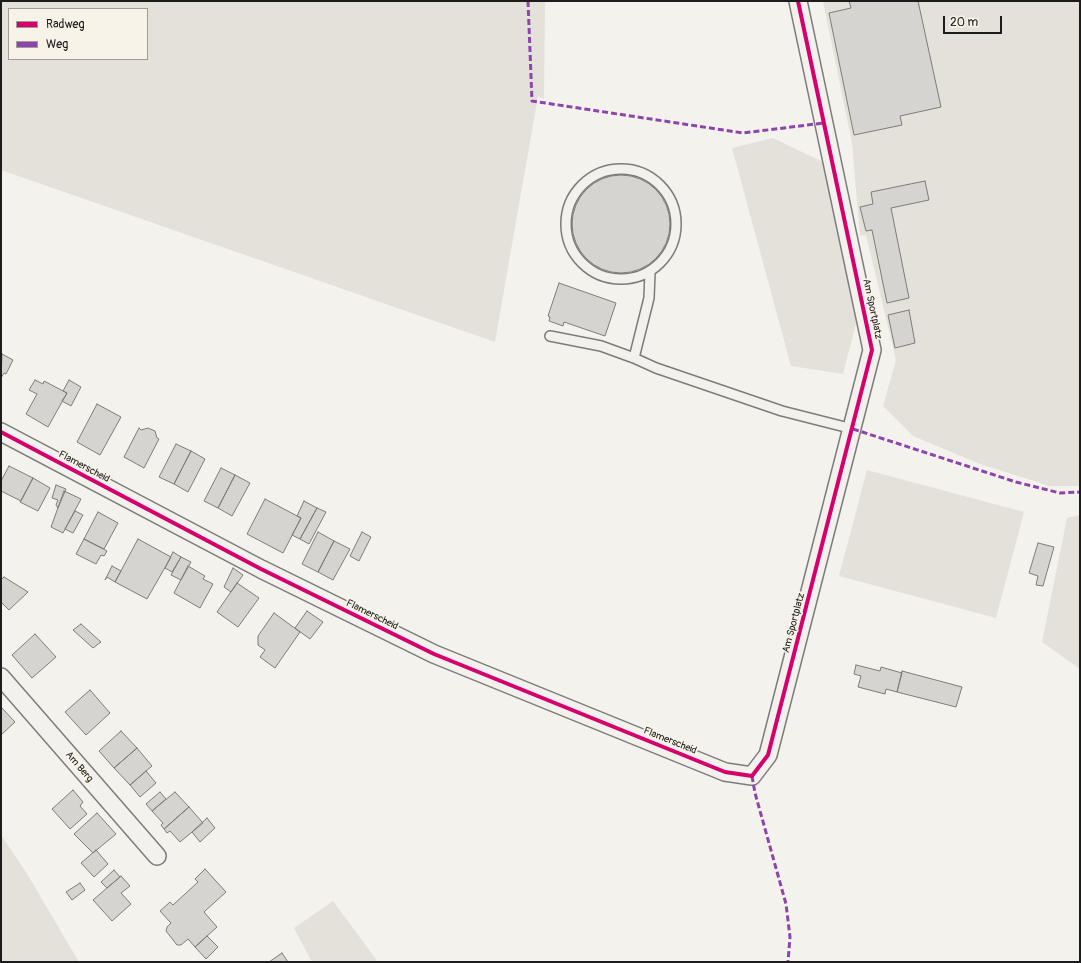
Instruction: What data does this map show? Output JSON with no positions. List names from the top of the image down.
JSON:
{
  "streets": {
    "street": ["Am Sportplatz", "Flamerscheid", "Am Berg"]
  },
  "crossings": [
    ["Am Sportplatz", "Flamerscheid"]
  ],
  "legend": ["Radweg", "Weg"],
  "scale_bar": "20 m"
}
